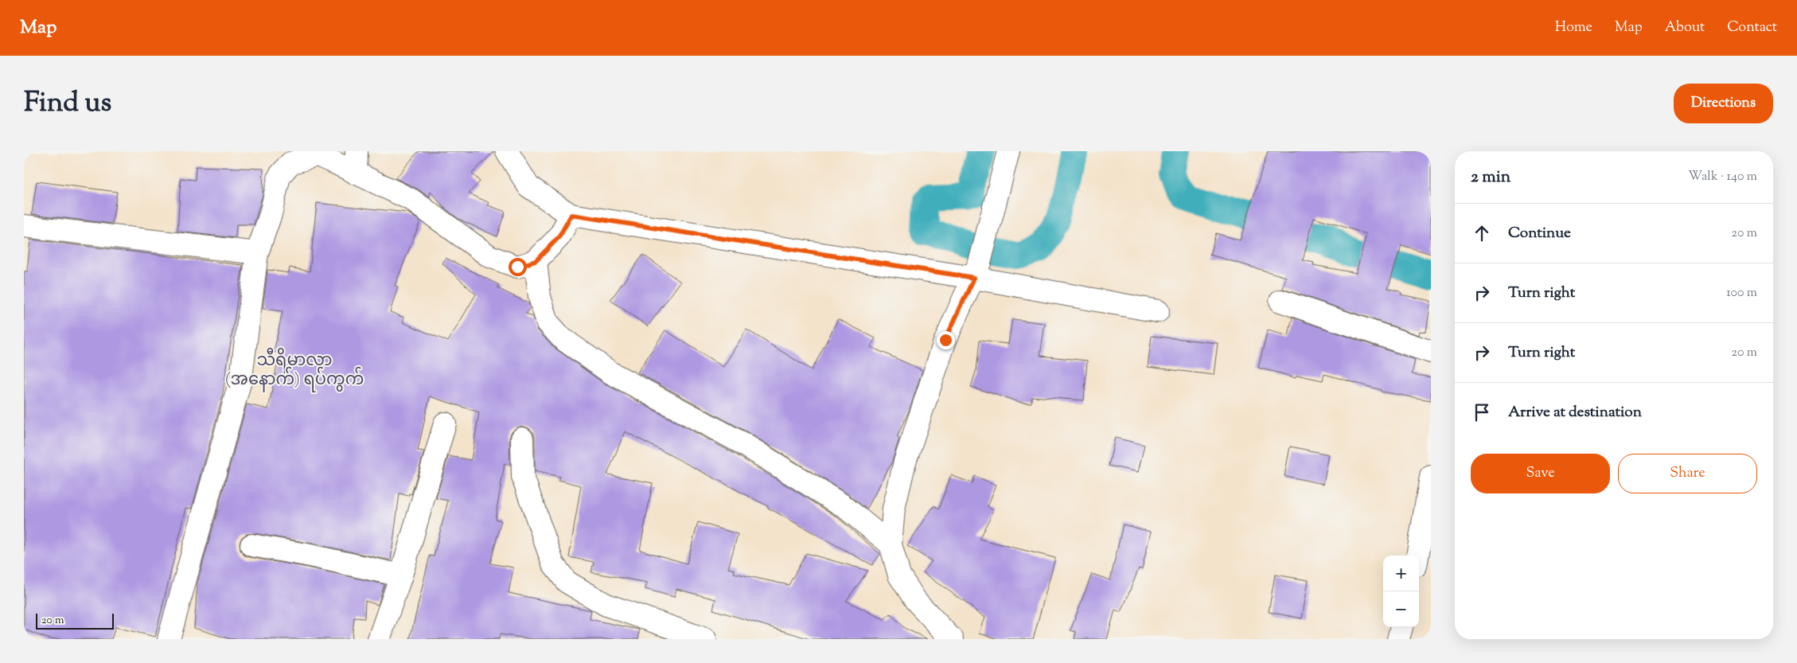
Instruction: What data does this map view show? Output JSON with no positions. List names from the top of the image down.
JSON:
{
  "districts": ["သီရိမာလာ (အနောက်) ရပ်ကွက်"],
  "scale_bar": "20 m",
  "page": {
    "header": "Map",
    "nav": [
      "Home",
      "Map",
      "About",
      "Contact"
    ],
    "title": "Find us",
    "buttons": [
      "Directions",
      ["Save", "Share"]
    ],
    "heading": ["2 min", "Walk · 140 m"],
    "list": [
      ["Continue", "20 m"],
      ["Turn right", "100 m"],
      ["Turn right", "20 m"],
      "Arrive at destination"
    ],
    "map_buttons": ["+", "−"],
    "scale": "20 m"
  }
}
